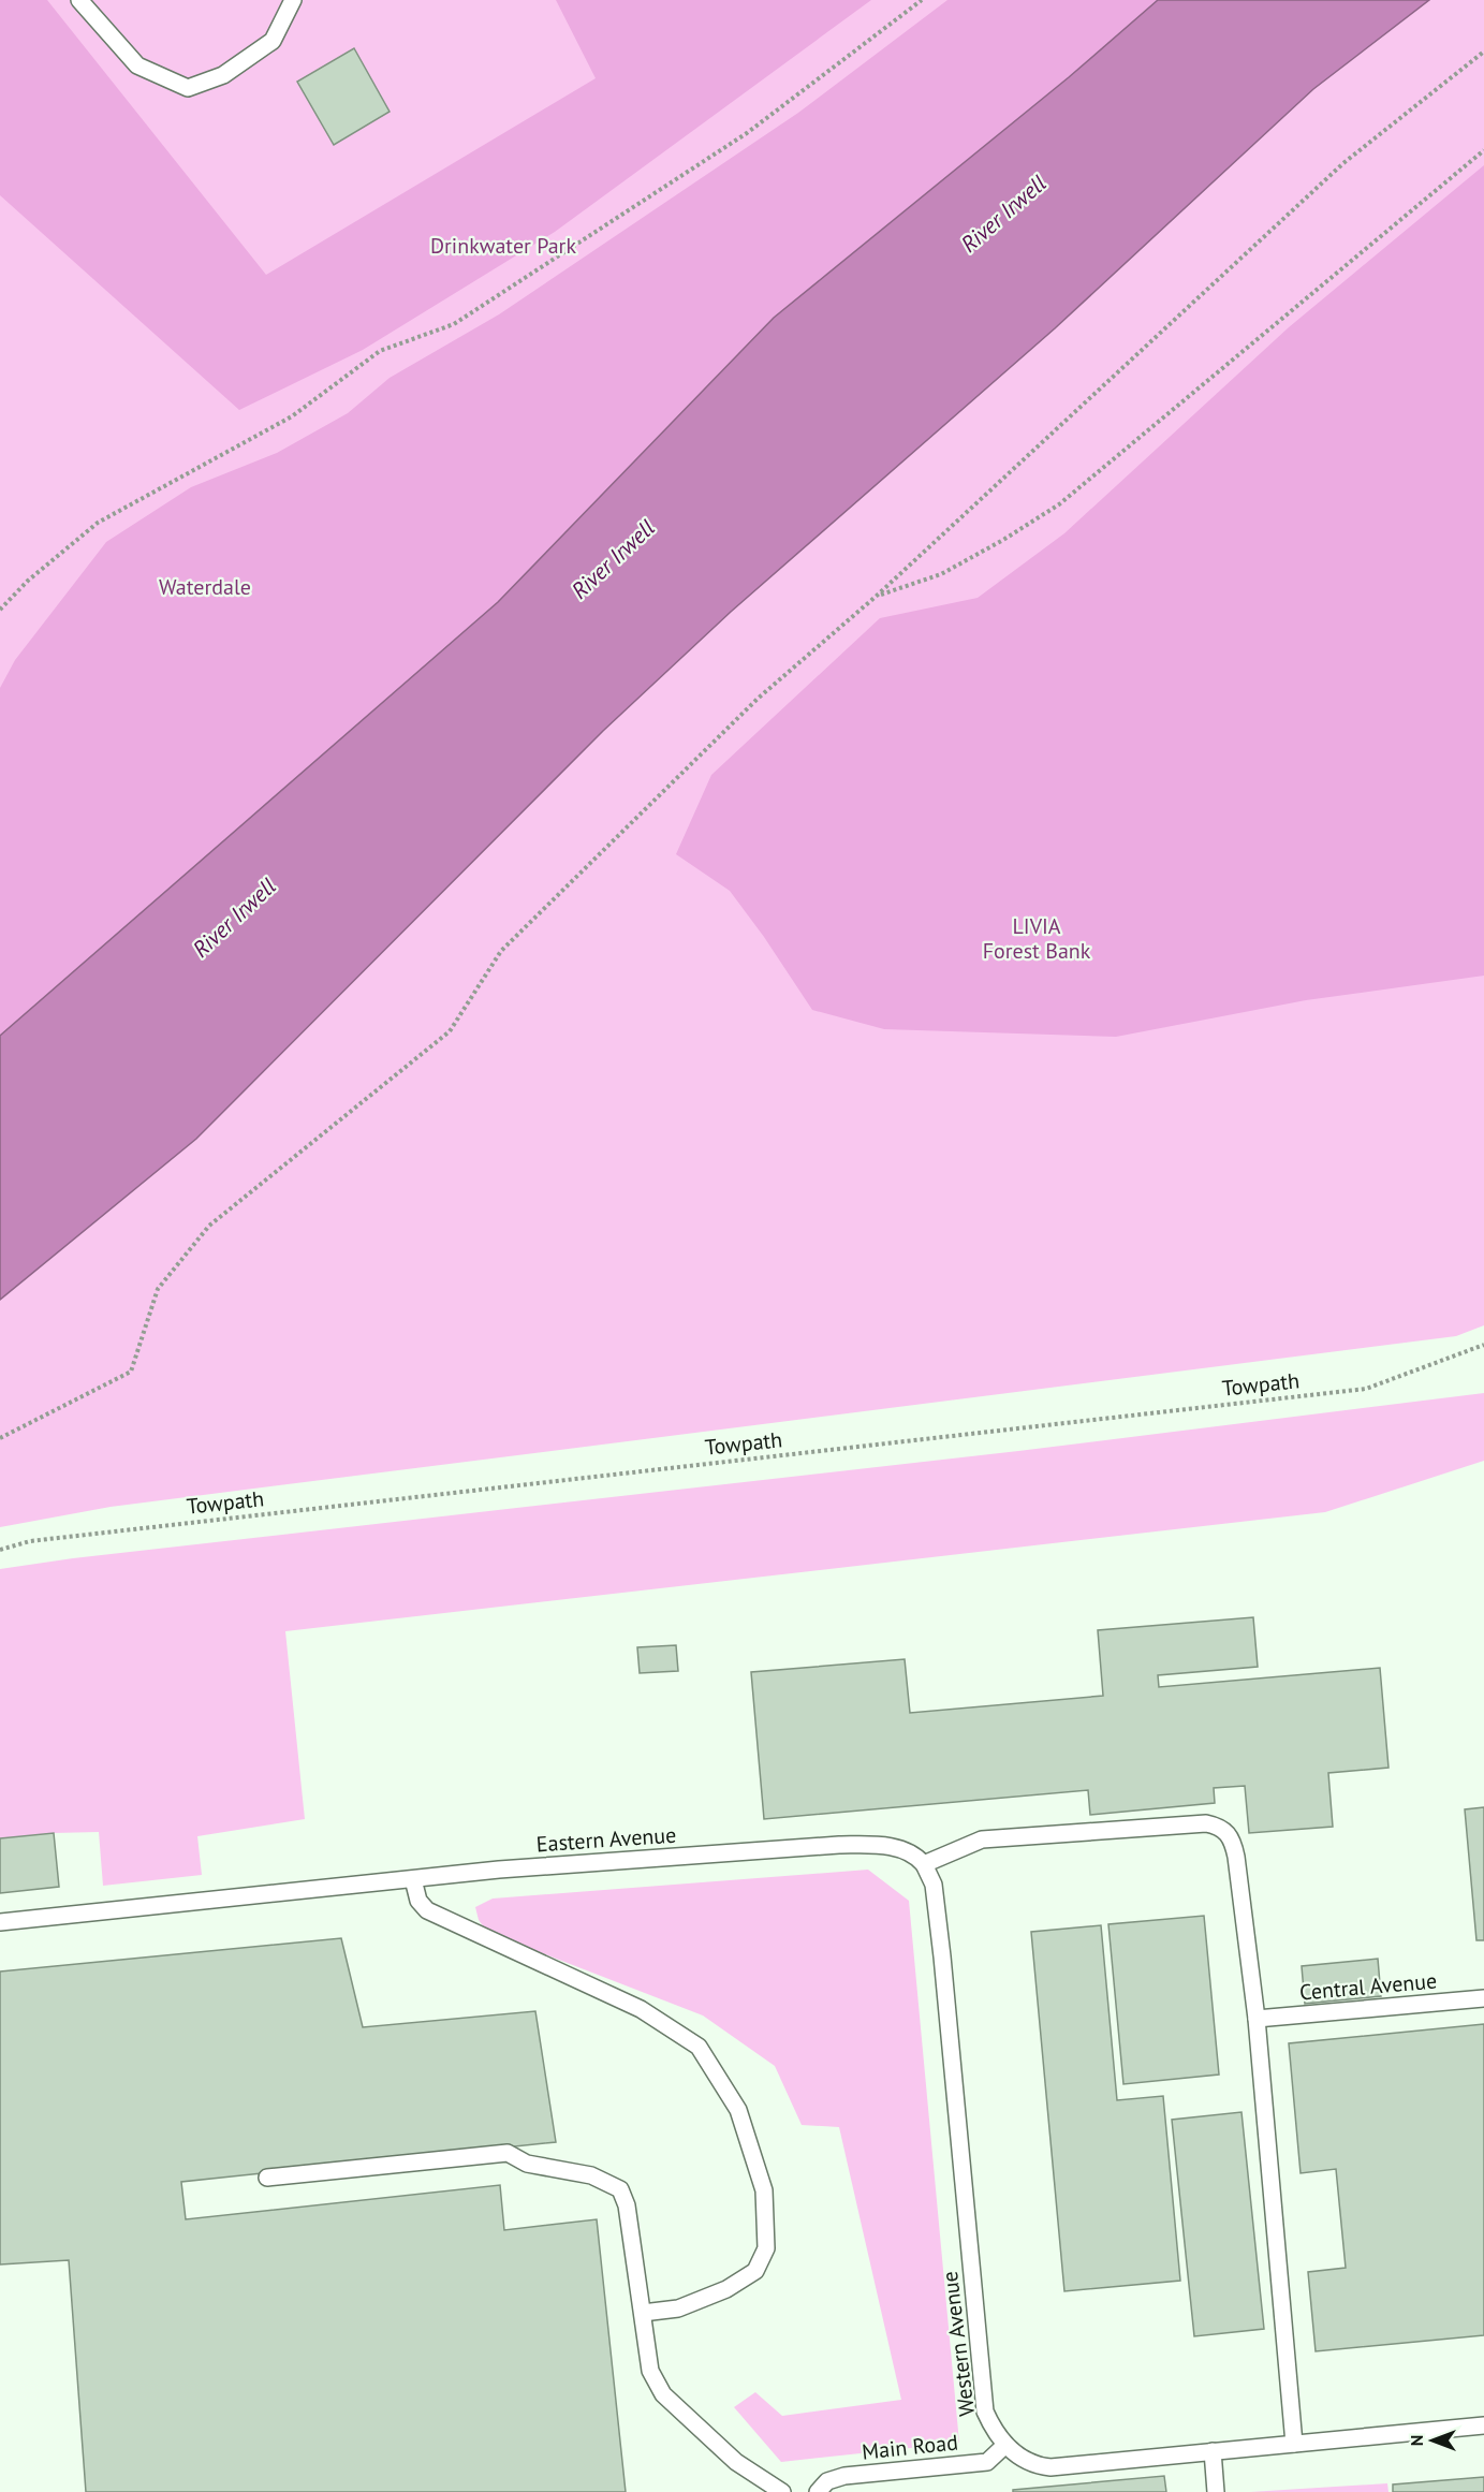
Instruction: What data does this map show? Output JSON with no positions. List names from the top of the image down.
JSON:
{
  "streets": {
    "lane": [
      "Eastern Avenue",
      "Central Avenue",
      "Western Avenue",
      "Main Road"
    ],
    "path": ["Towpath"]
  },
  "crossings": [
    ["Eastern Avenue", "Western Avenue"],
    ["Western Avenue", "Main Road"]
  ],
  "water": ["River Irwell"],
  "parks": ["Drinkwater Park", "Waterdale", "LIVIA Forest Bank"],
  "north": "left"
}
